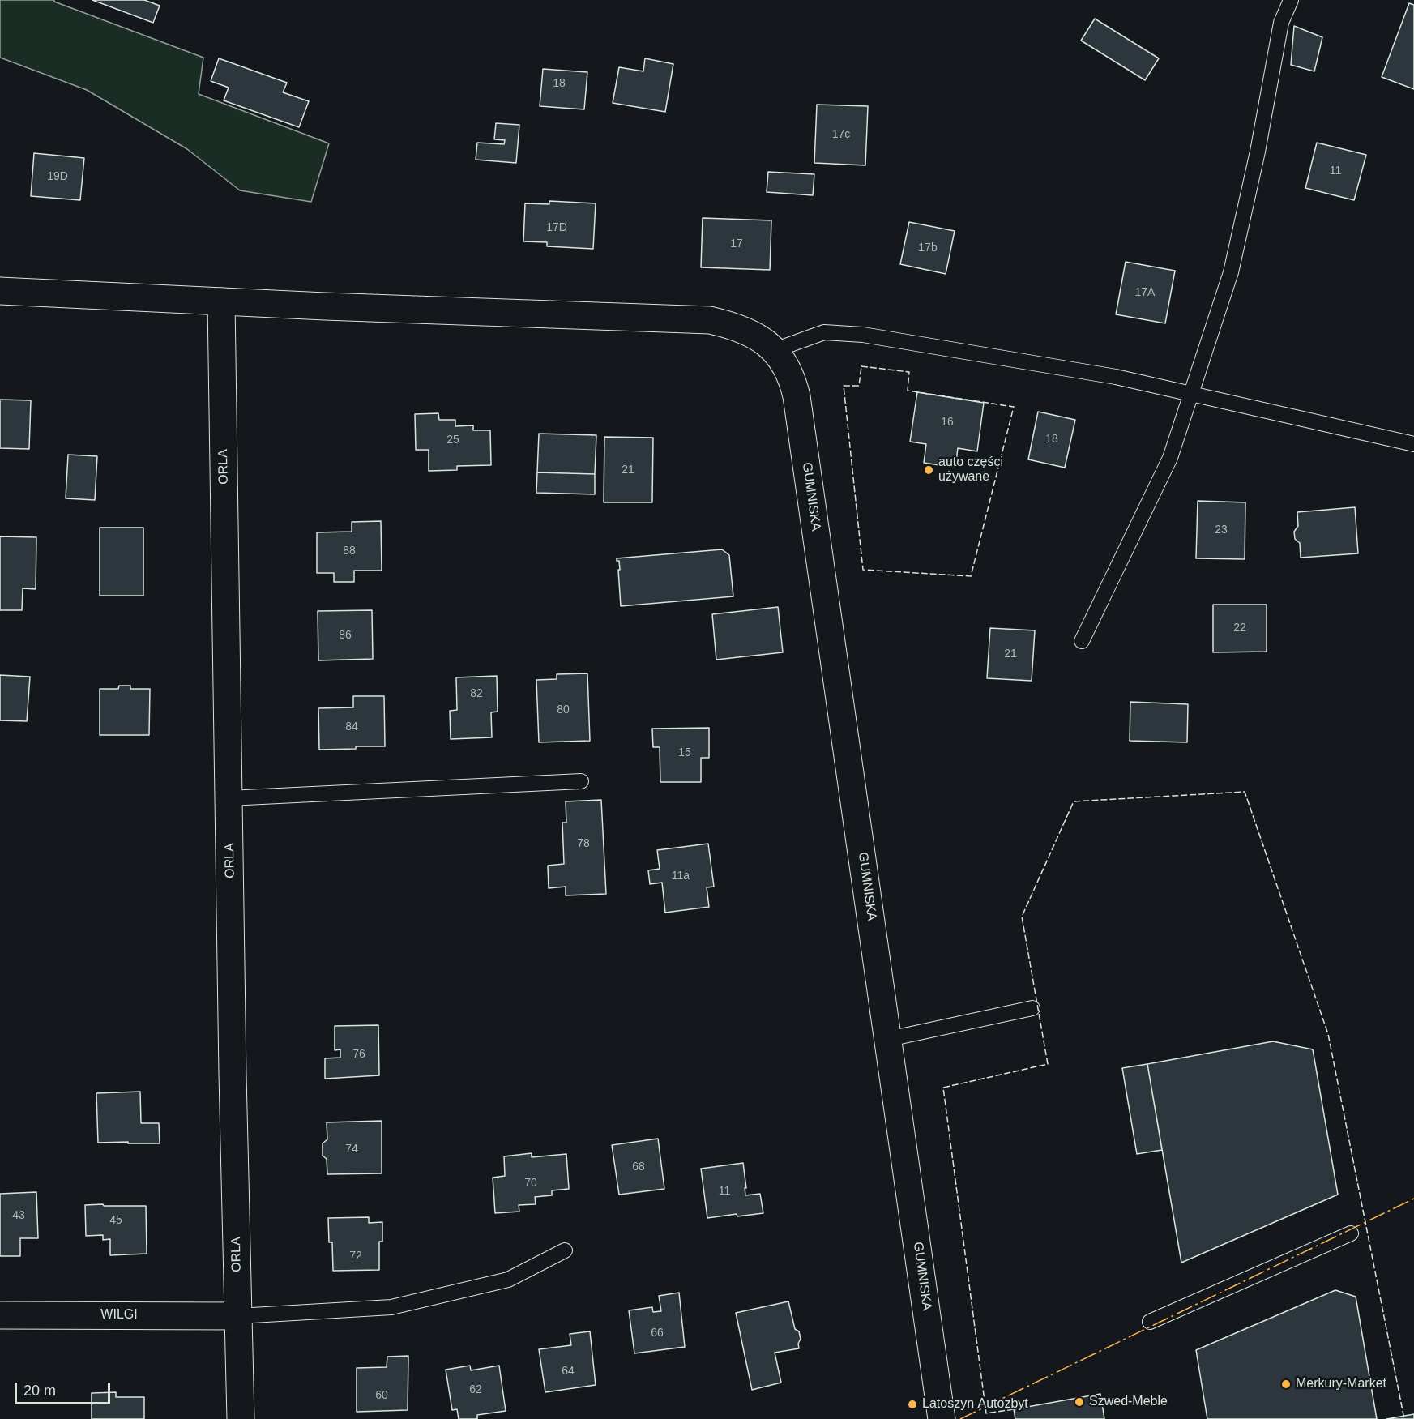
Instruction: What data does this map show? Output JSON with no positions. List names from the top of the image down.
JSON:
{
  "streets": {
    "street": ["ORLA", "GUMNISKA", "WILGI"]
  },
  "crossings": [
    ["ORLA", "WILGI"]
  ],
  "places": [
    "auto części używane",
    "Merkury-Market",
    "Szwed-Meble",
    "Latoszyn Autozbyt"
  ],
  "house_numbers": [
    "18",
    "17c",
    "11",
    "19D",
    "17D",
    "17",
    "17b",
    "17A",
    "16",
    "18",
    "25",
    "21",
    "23",
    "88",
    "22",
    "86",
    "21",
    "82",
    "80",
    "84",
    "15",
    "78",
    "11a",
    "76",
    "74",
    "68",
    "70",
    "11",
    "43",
    "45",
    "72",
    "66",
    "64",
    "62",
    "60"
  ],
  "scale_bar": "20 m"
}
